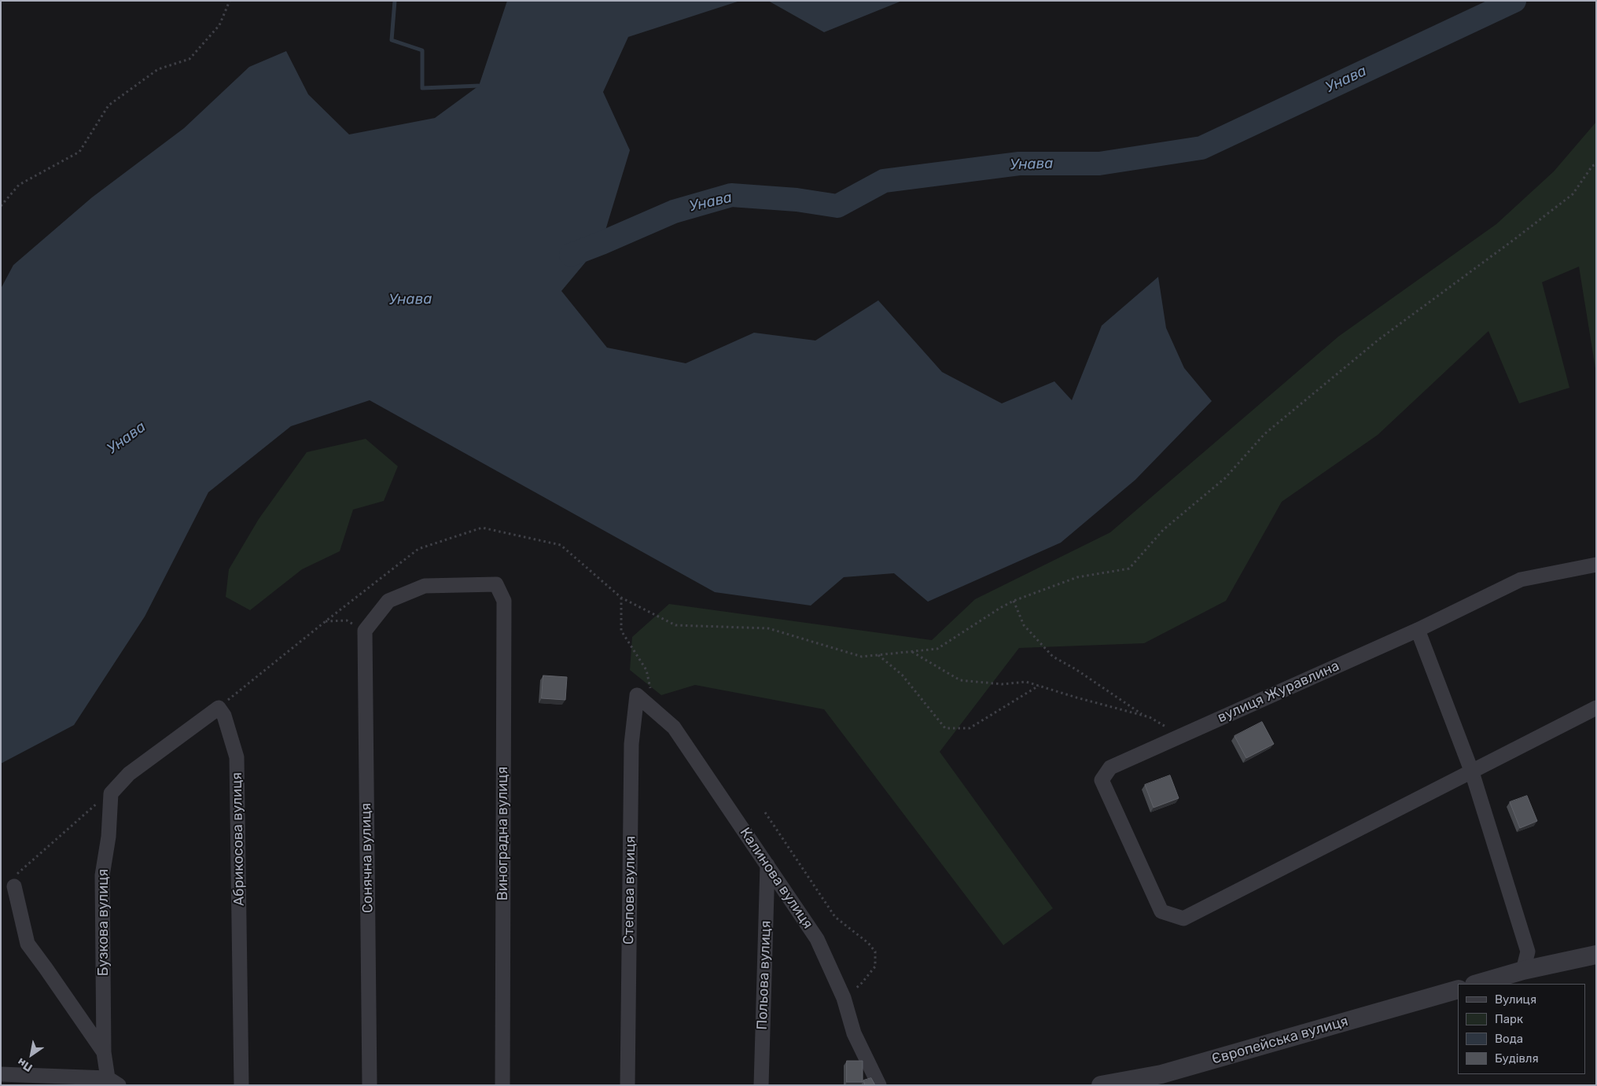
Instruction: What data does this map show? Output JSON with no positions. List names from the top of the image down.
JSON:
{
  "streets": {
    "street": [
      "вулиця Журавлина",
      "Виноградна вулиця",
      "Абрикосова вулиця",
      "Сонячна вулиця",
      "Калинова вулиця",
      "Степова вулиця",
      "Бузкова вулиця",
      "Польова вулиця",
      "Європейська вулиця"
    ]
  },
  "crossings": [
    ["Виноградна вулиця", "Сонячна вулиця"],
    ["Абрикосова вулиця", "Бузкова вулиця"],
    ["Калинова вулиця", "Степова вулиця"],
    ["Калинова вулиця", "Польова вулиця"]
  ],
  "water": ["Унава"],
  "legend": [
    "Вулиця",
    "Парк",
    "Вода",
    "Будівля"
  ],
  "north": "bottom left"
}
